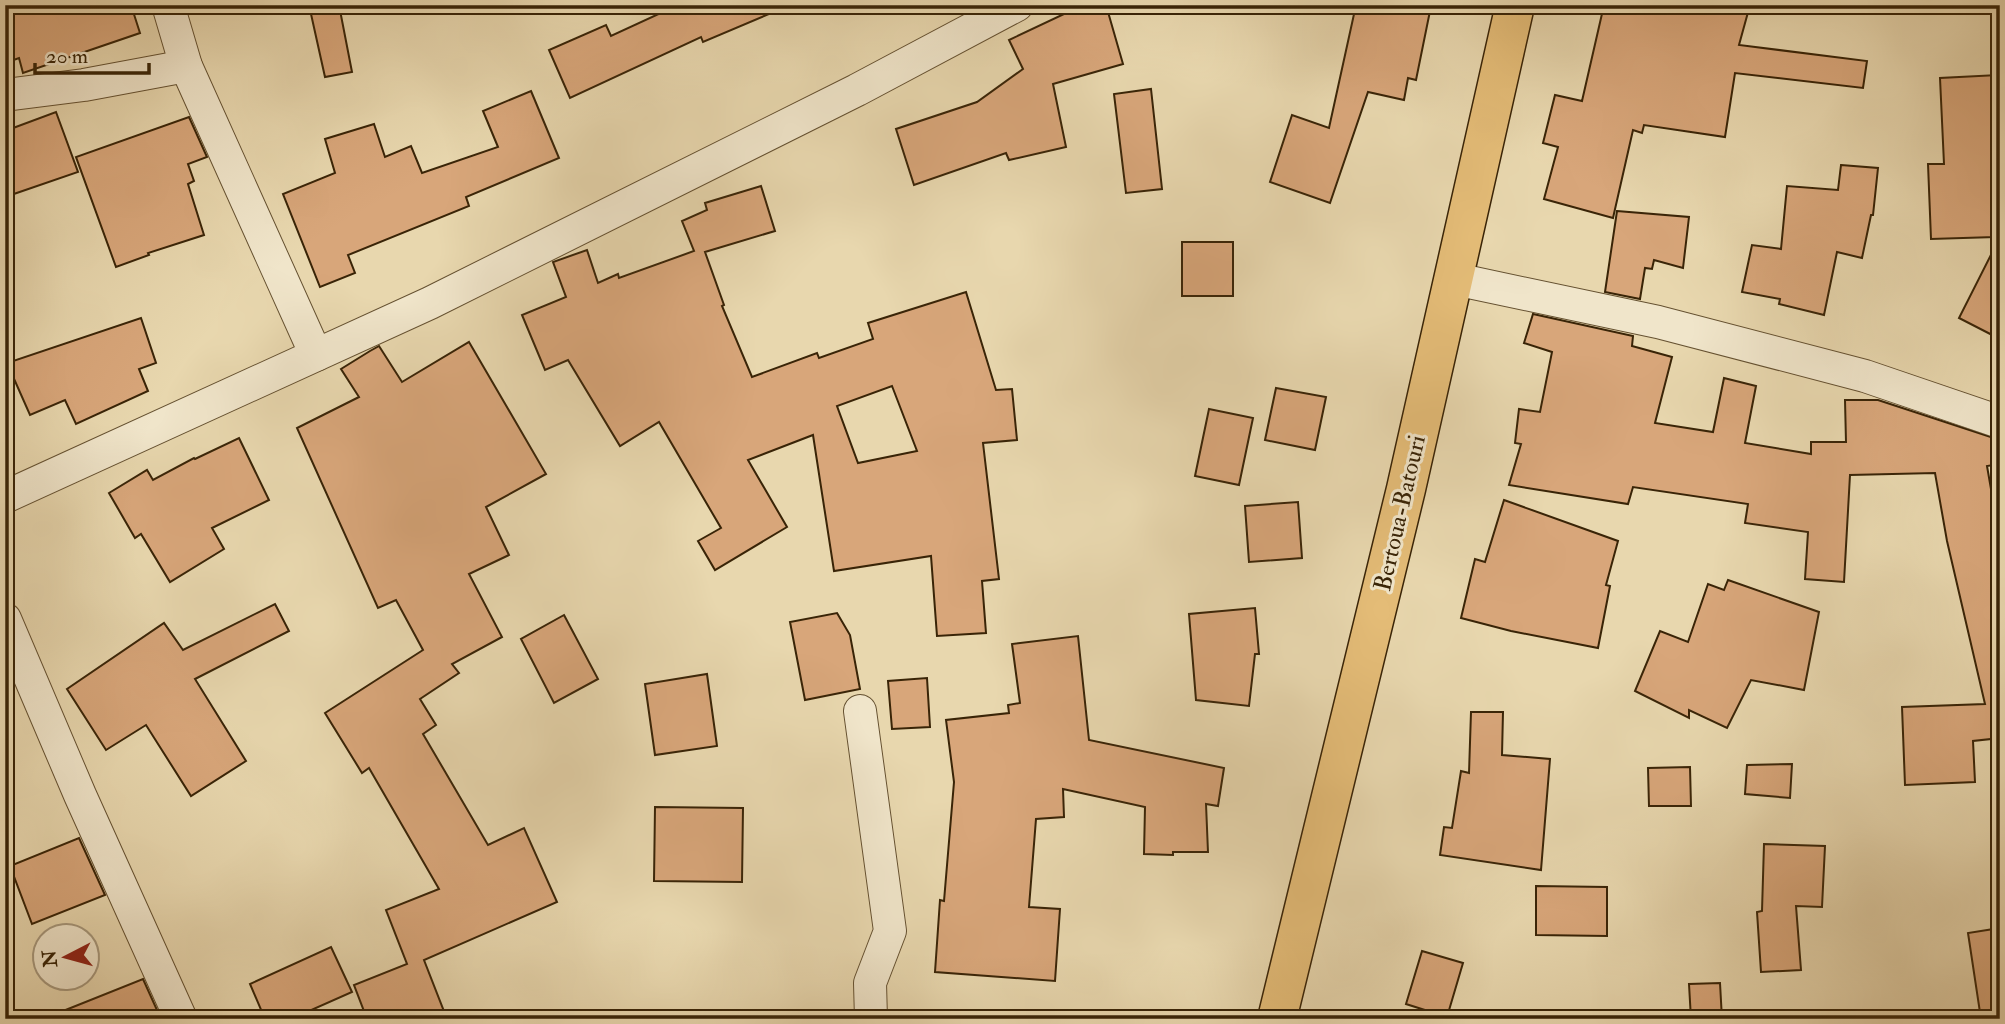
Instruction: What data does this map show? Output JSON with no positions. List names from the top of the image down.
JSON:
{
  "streets": {
    "highway": ["Bertoua-Batouri"]
  },
  "scale_bar": "20 m",
  "north": "left"
}
